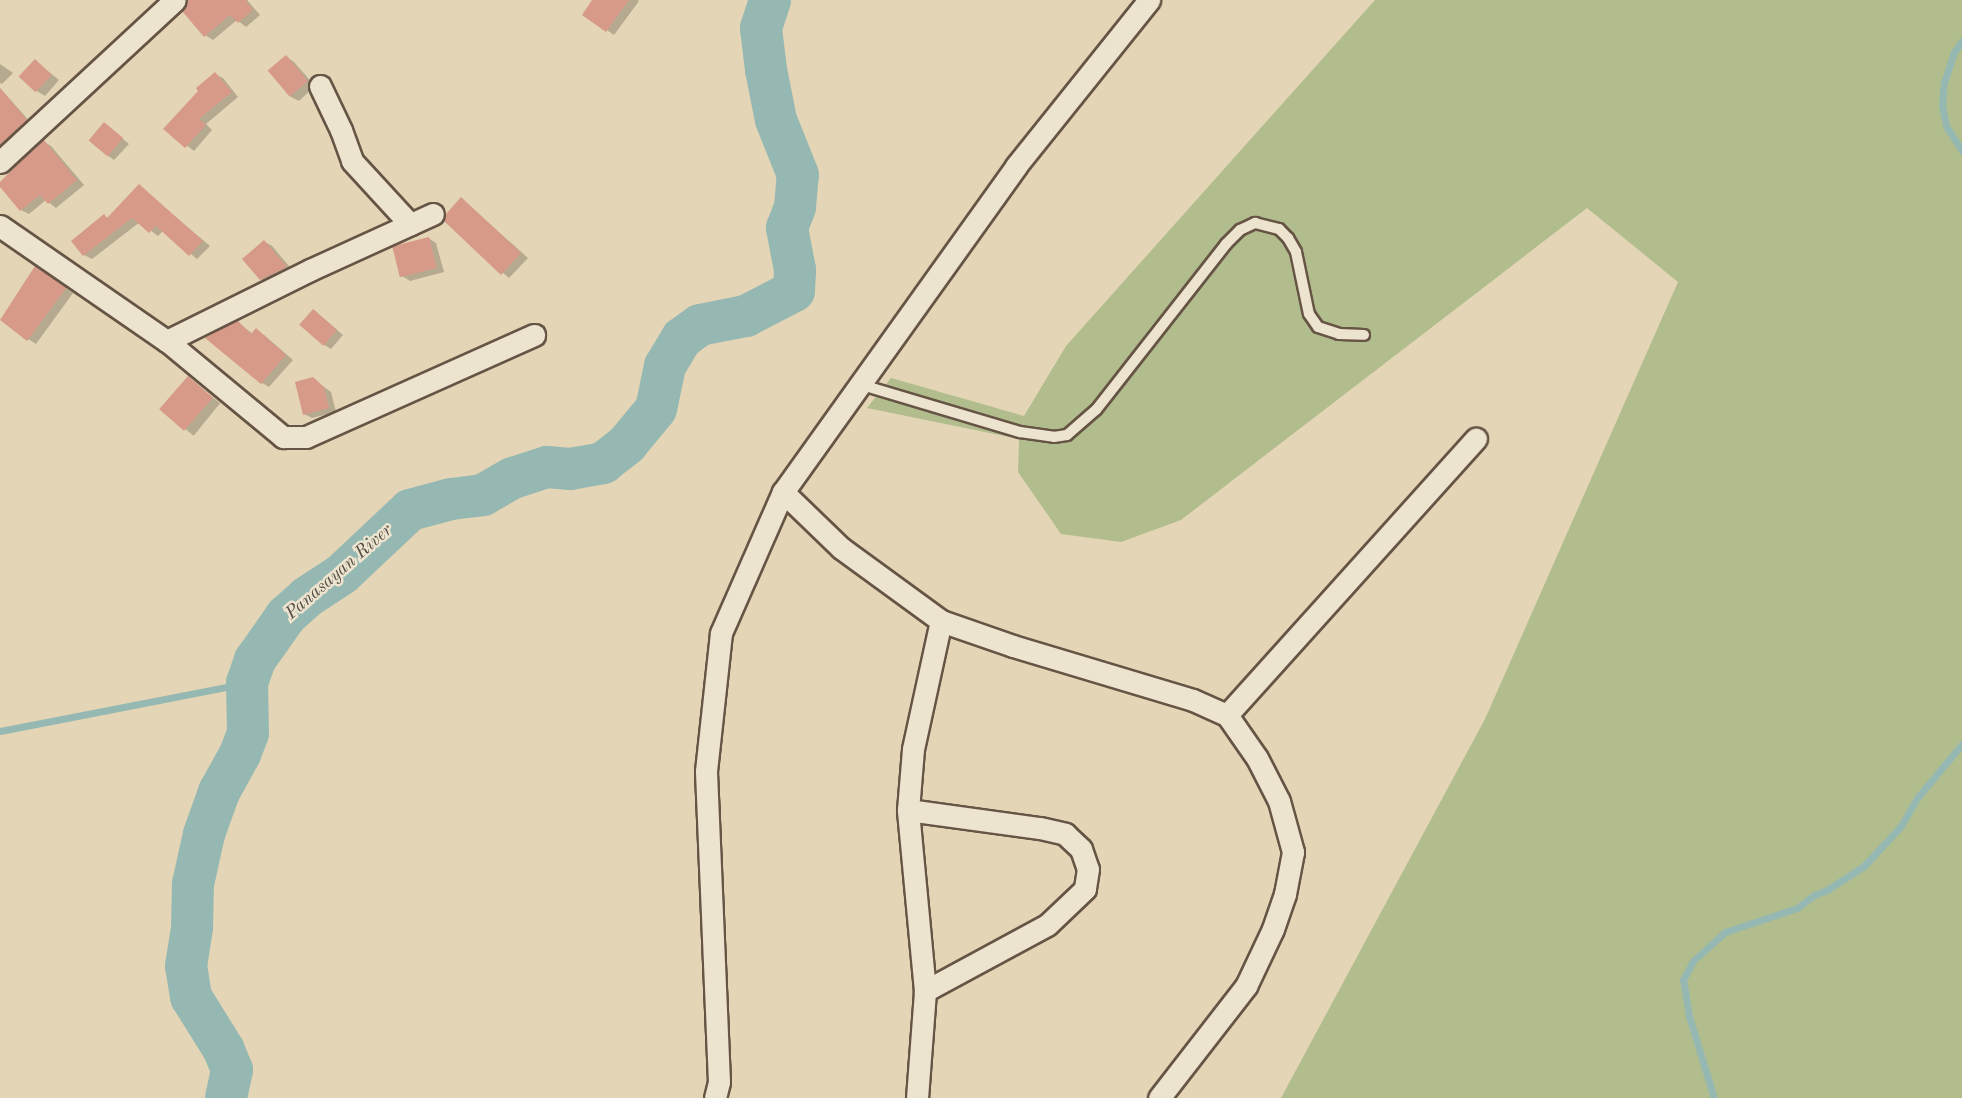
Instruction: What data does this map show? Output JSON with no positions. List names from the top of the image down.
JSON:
{
  "water": ["Panasayan River"]
}
